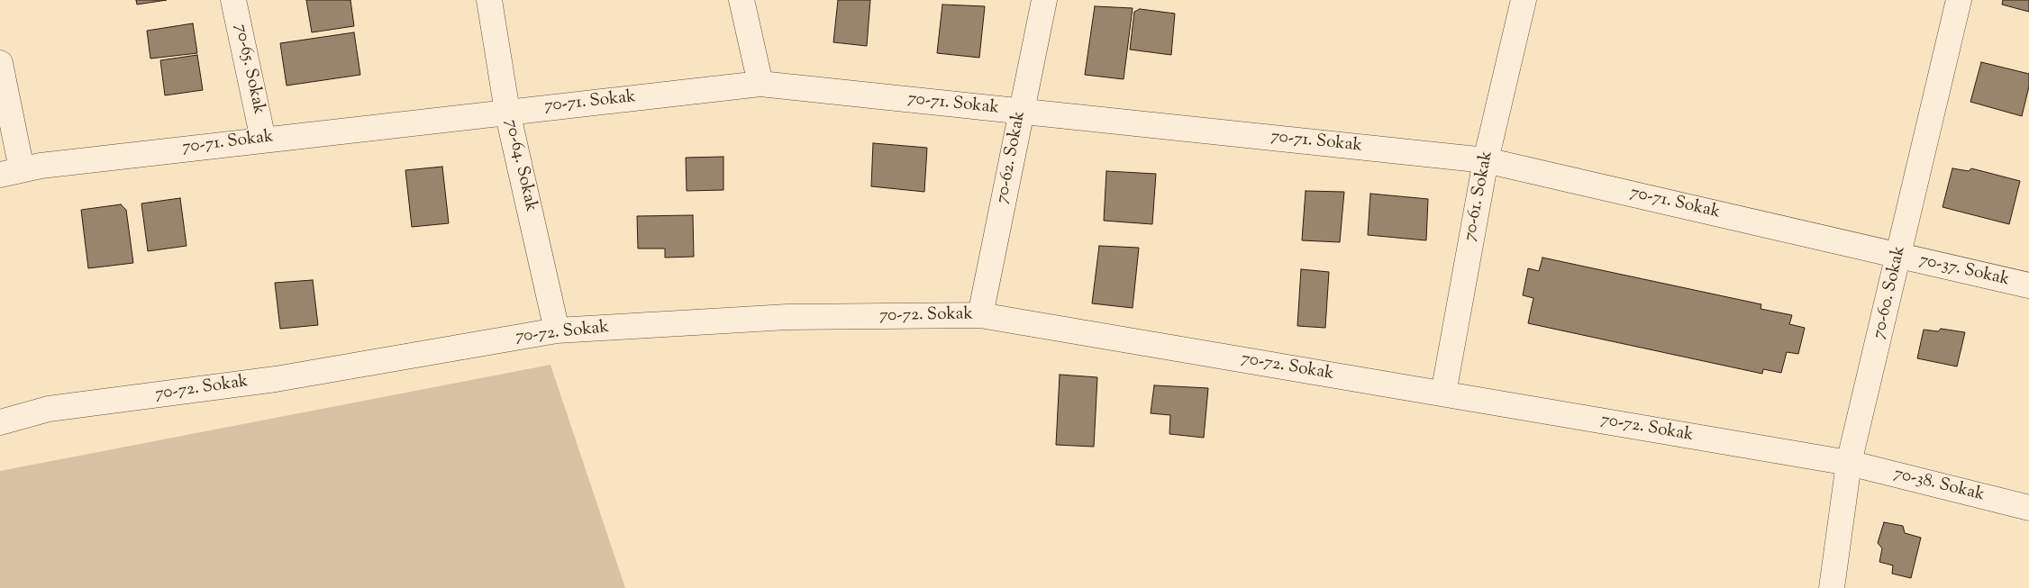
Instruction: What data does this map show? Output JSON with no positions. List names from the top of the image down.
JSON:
{
  "streets": {
    "street": [
      "70-65. Sokak",
      "70-71. Sokak",
      "70-62. Sokak",
      "70-64. Sokak",
      "70-61. Sokak",
      "70-37. Sokak",
      "70-60. Sokak",
      "70-72. Sokak",
      "70-38. Sokak"
    ]
  },
  "crossings": [
    ["70-65. Sokak", "70-71. Sokak"],
    ["70-71. Sokak", "70-62. Sokak"],
    ["70-71. Sokak", "70-64. Sokak"],
    ["70-71. Sokak", "70-61. Sokak"],
    ["70-71. Sokak", "70-37. Sokak"],
    ["70-71. Sokak", "70-60. Sokak"],
    ["70-62. Sokak", "70-72. Sokak"],
    ["70-64. Sokak", "70-72. Sokak"],
    ["70-61. Sokak", "70-72. Sokak"],
    ["70-37. Sokak", "70-60. Sokak"],
    ["70-60. Sokak", "70-72. Sokak"],
    ["70-60. Sokak", "70-38. Sokak"],
    ["70-72. Sokak", "70-38. Sokak"]
  ]
}
